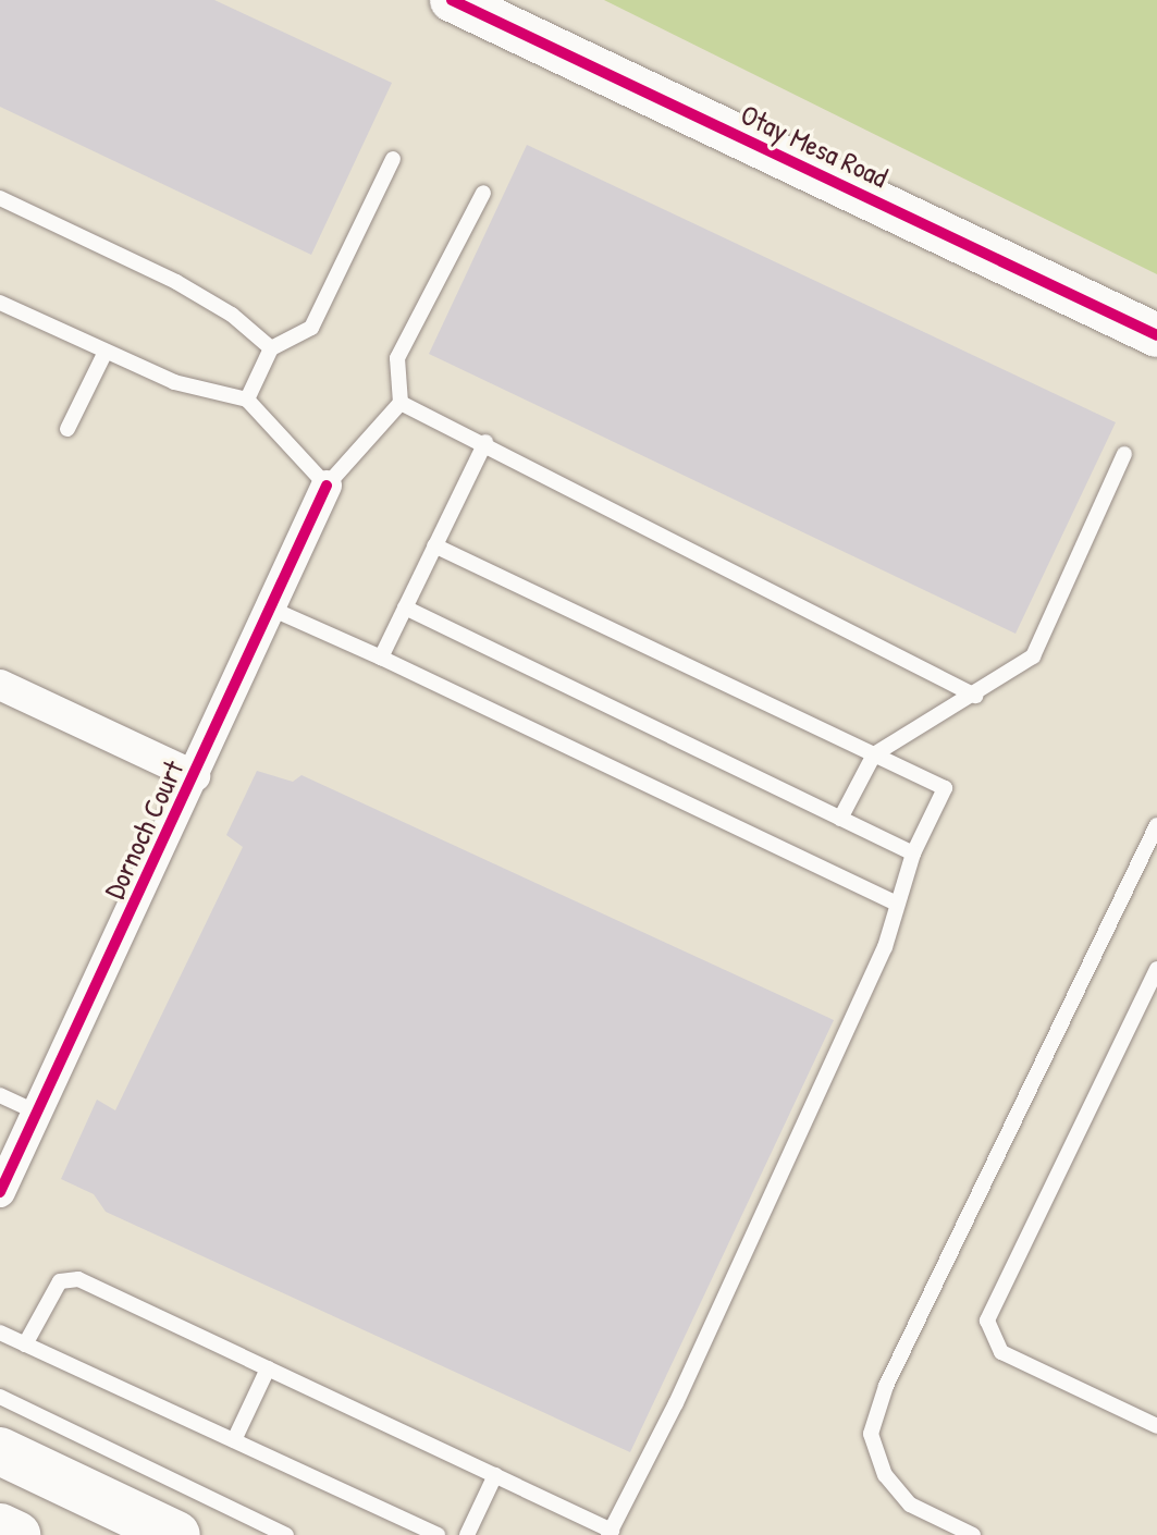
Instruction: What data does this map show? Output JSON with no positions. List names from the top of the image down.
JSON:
{
  "streets": {
    "main road": ["Otay Mesa Road"],
    "street": ["Dornoch Court"]
  }
}
